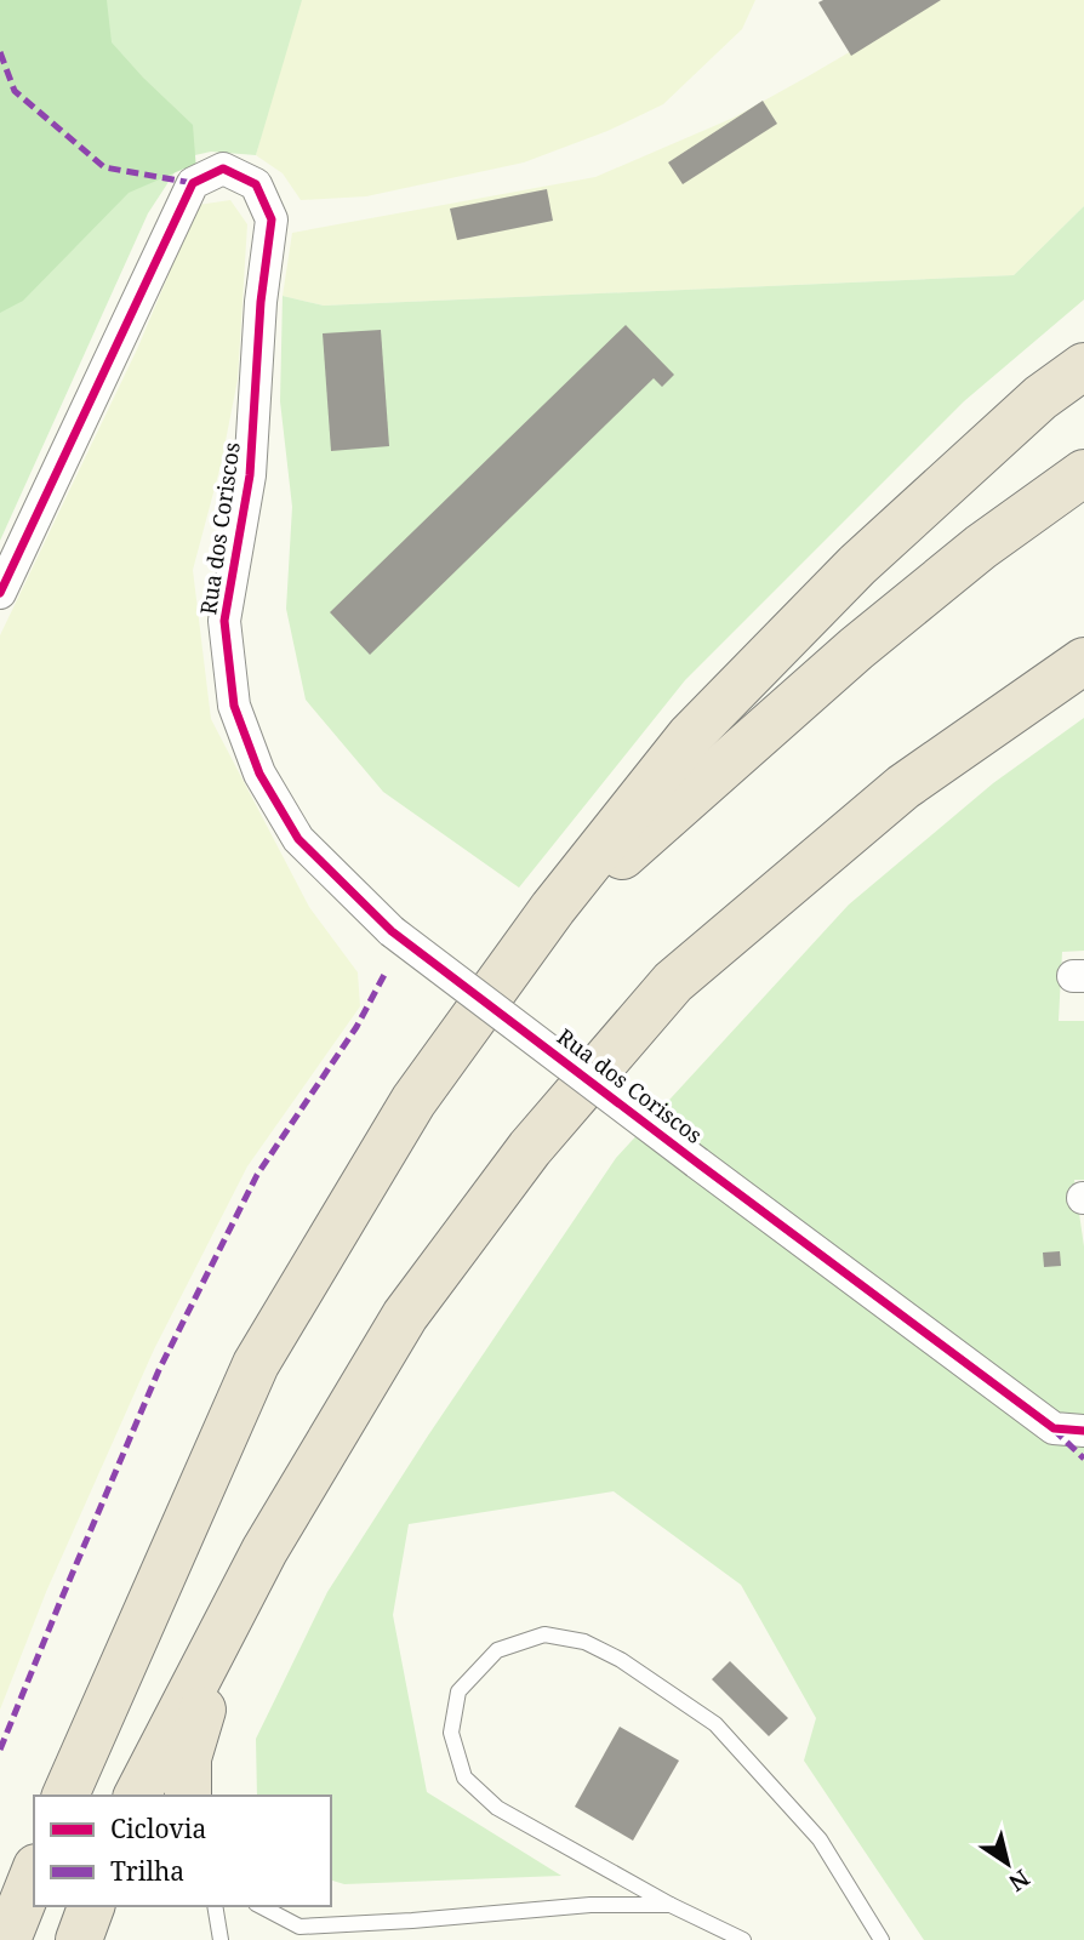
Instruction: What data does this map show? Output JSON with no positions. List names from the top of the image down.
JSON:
{
  "streets": {
    "street": ["Rua dos Coriscos"]
  },
  "legend": ["Ciclovia", "Trilha"],
  "north": "bottom right"
}
